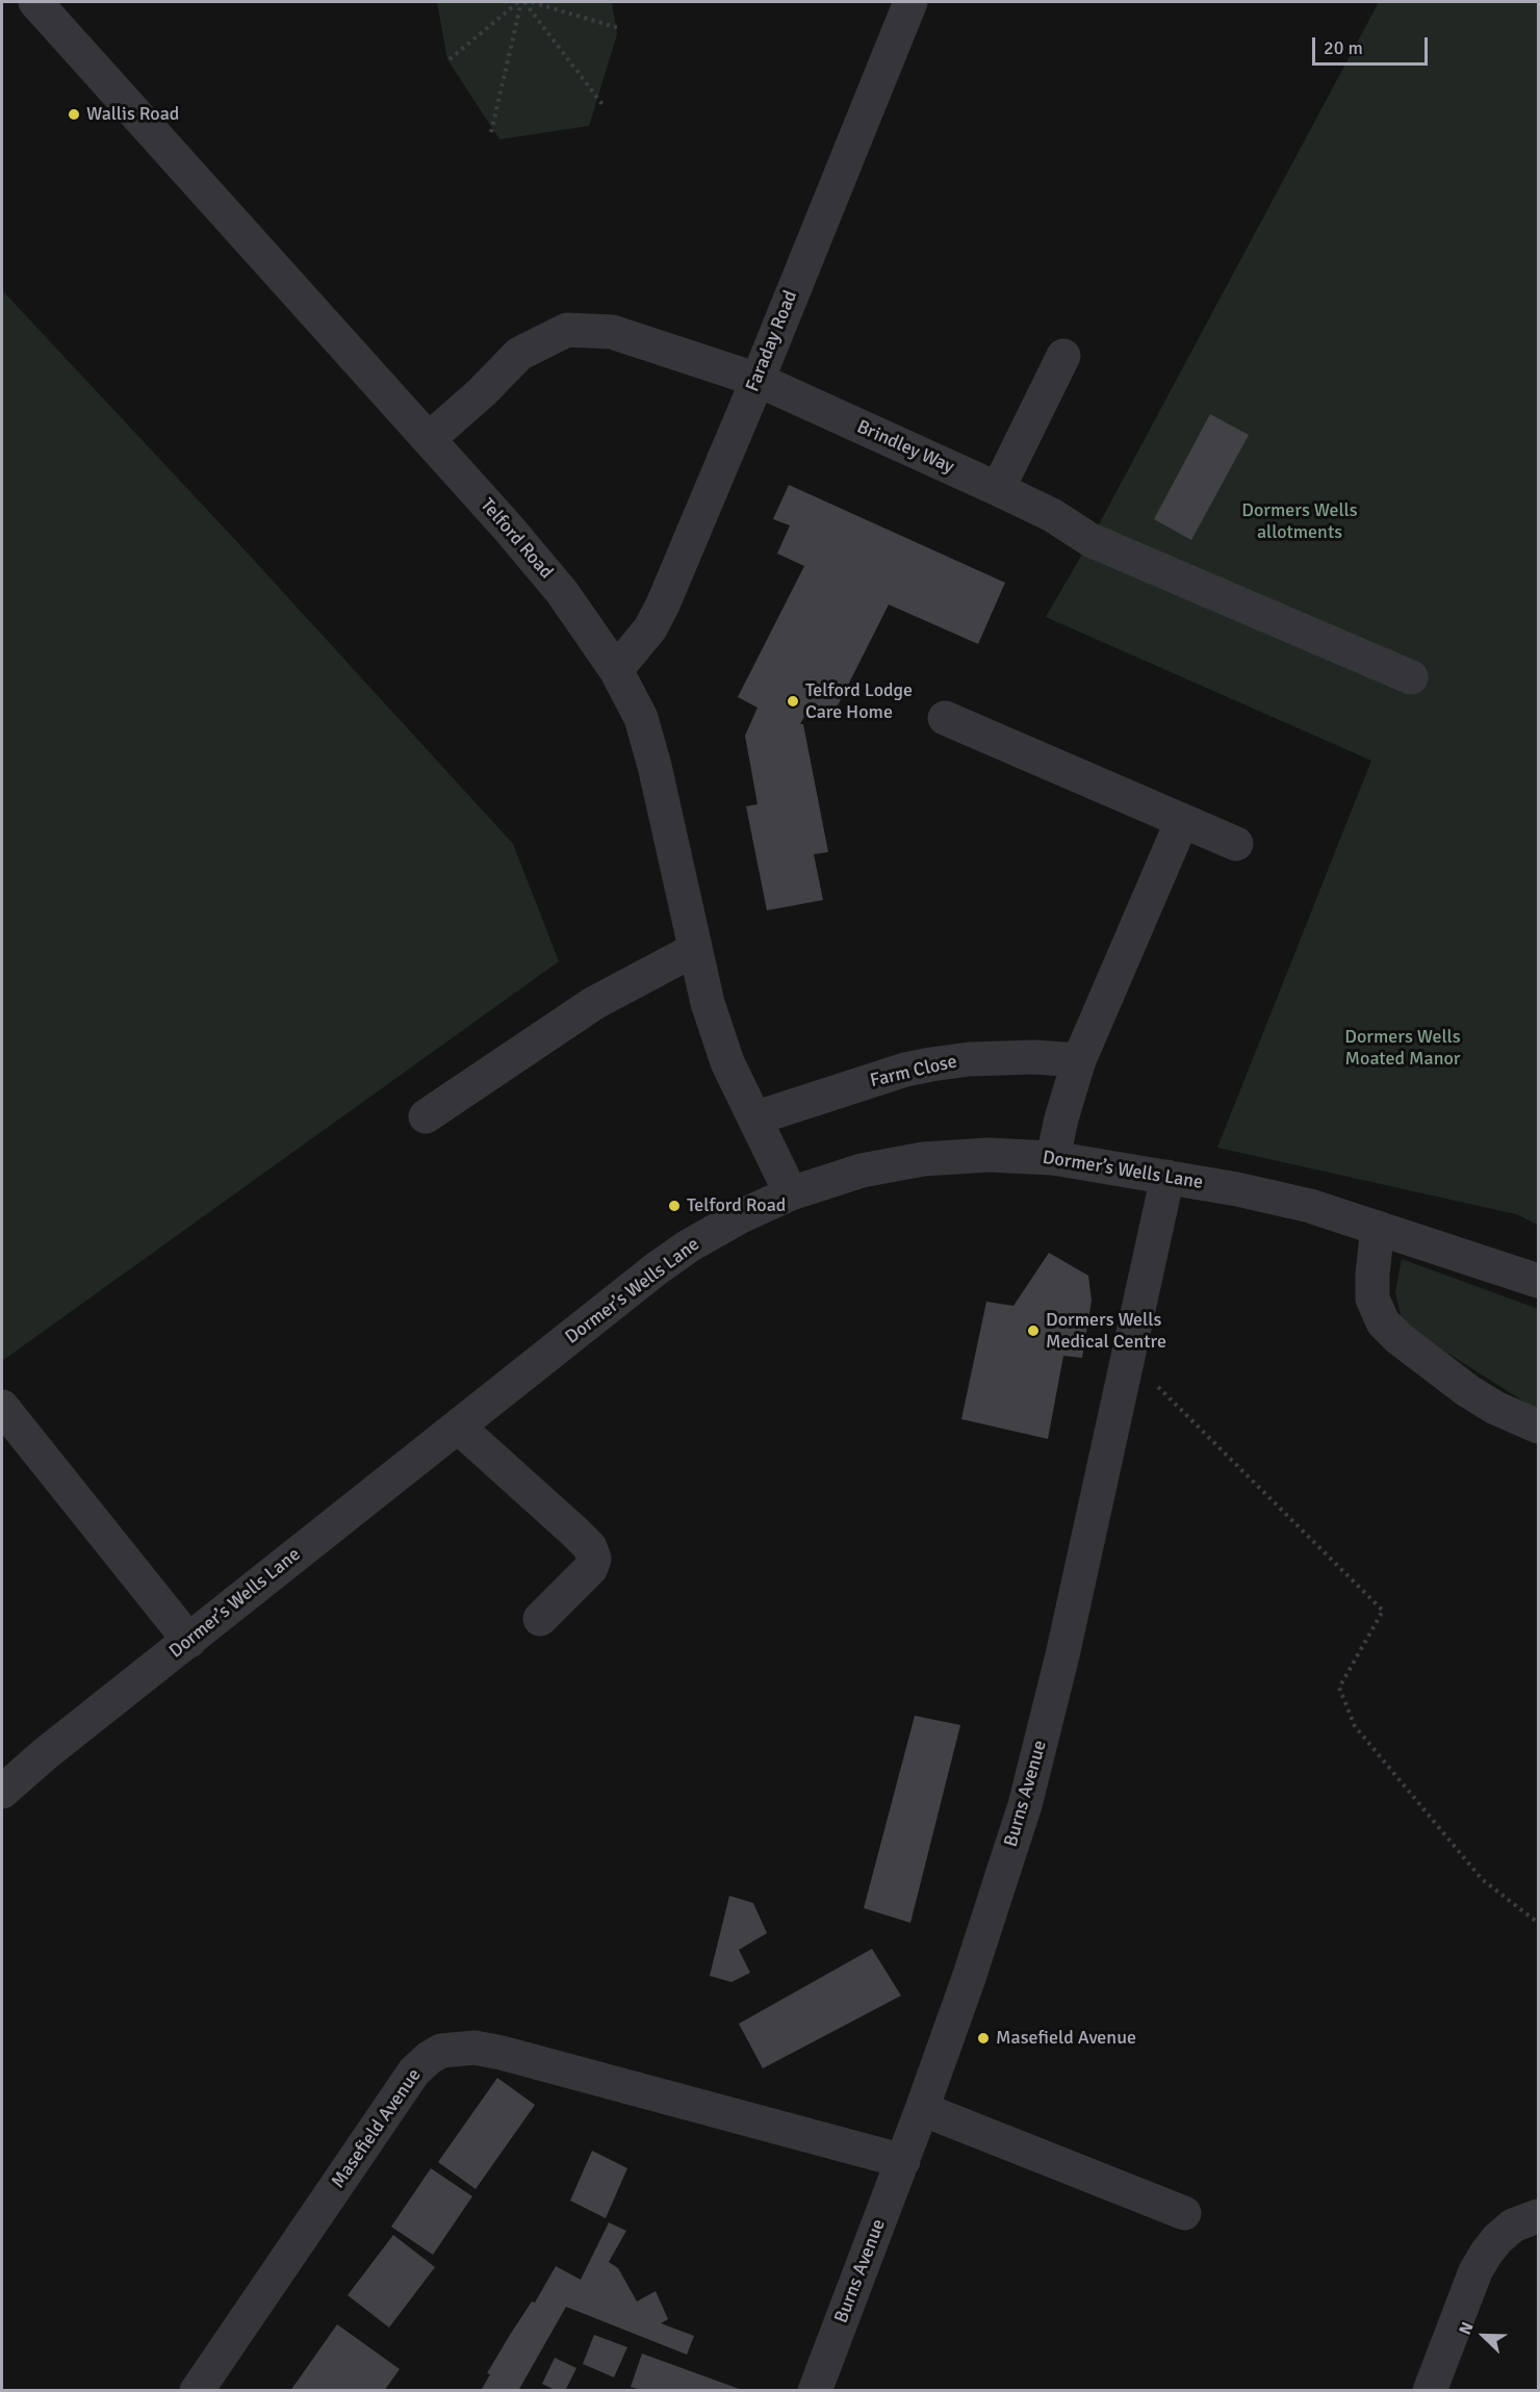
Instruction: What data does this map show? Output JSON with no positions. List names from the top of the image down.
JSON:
{
  "streets": {
    "street": [
      "Faraday Road",
      "Brindley Way",
      "Telford Road",
      "Farm Close",
      "Dormer’s Wells Lane",
      "Burns Avenue",
      "Masefield Avenue"
    ]
  },
  "crossings": [
    ["Faraday Road", "Brindley Way"],
    ["Faraday Road", "Telford Road"],
    ["Brindley Way", "Telford Road"],
    ["Telford Road", "Farm Close"],
    ["Telford Road", "Dormer’s Wells Lane"],
    ["Dormer’s Wells Lane", "Burns Avenue"],
    ["Burns Avenue", "Masefield Avenue"]
  ],
  "parks": ["Dormers Wells allotments", "Dormers Wells Moated Manor"],
  "places": [
    "Wallis Road",
    "Telford Lodge Care Home",
    "Telford Road",
    "Dormers Wells Medical Centre",
    "Masefield Avenue"
  ],
  "scale_bar": "20 m",
  "north": "top left"
}
